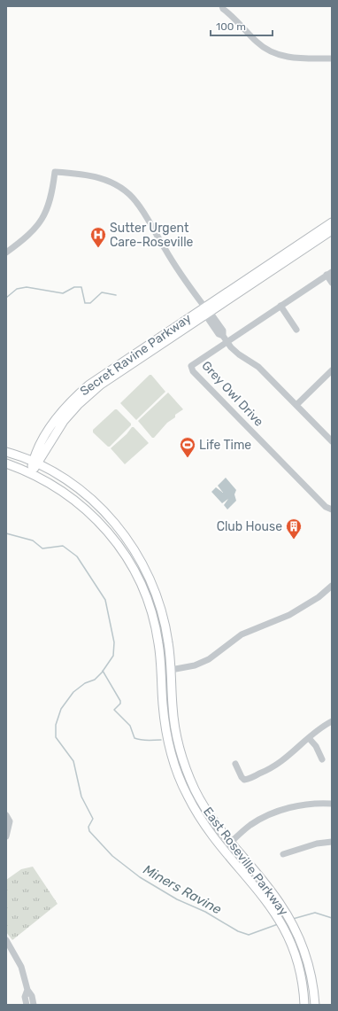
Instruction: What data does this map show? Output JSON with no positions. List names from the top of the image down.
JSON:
{
  "streets": {
    "main road": ["Secret Ravine Parkway", "East Roseville Parkway"],
    "street": ["Grey Owl Drive"]
  },
  "crossings": [
    ["Secret Ravine Parkway", "East Roseville Parkway"]
  ],
  "water": ["Miners Ravine"],
  "places": {
    "hospital": ["Sutter Urgent Care-Roseville"],
    "sports": ["Life Time"],
    "building": ["Club House"]
  },
  "scale_bar": "100 m"
}
